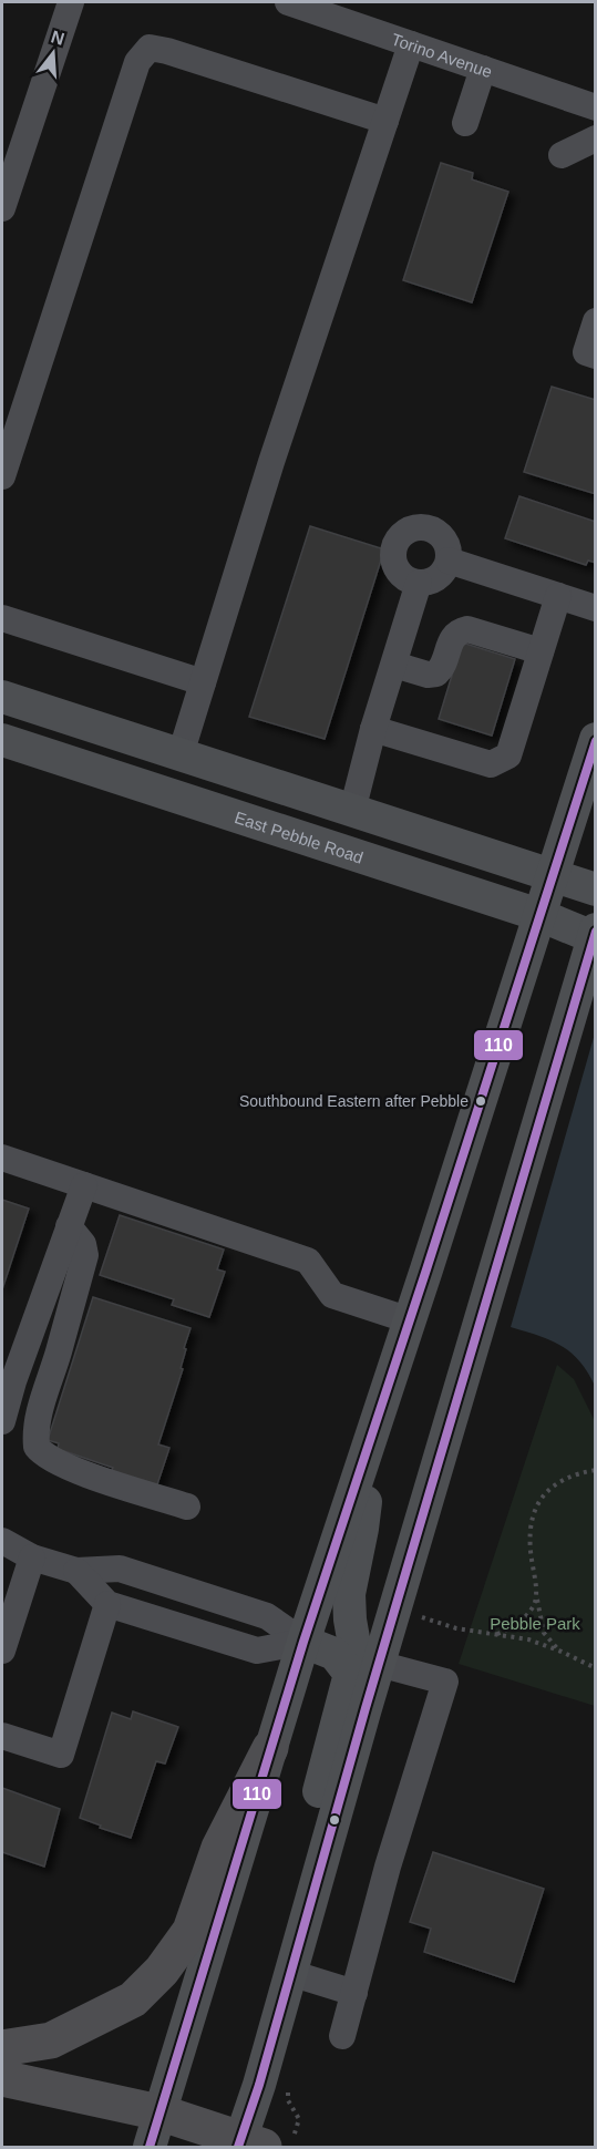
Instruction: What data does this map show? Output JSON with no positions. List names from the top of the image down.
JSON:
{
  "streets": {
    "main road": ["East Pebble Road"],
    "street": ["Torino Avenue"]
  },
  "parks": ["Pebble Park"],
  "places": ["Southbound Eastern after Pebble"],
  "lines": ["transit line 110"],
  "north": "top"
}
